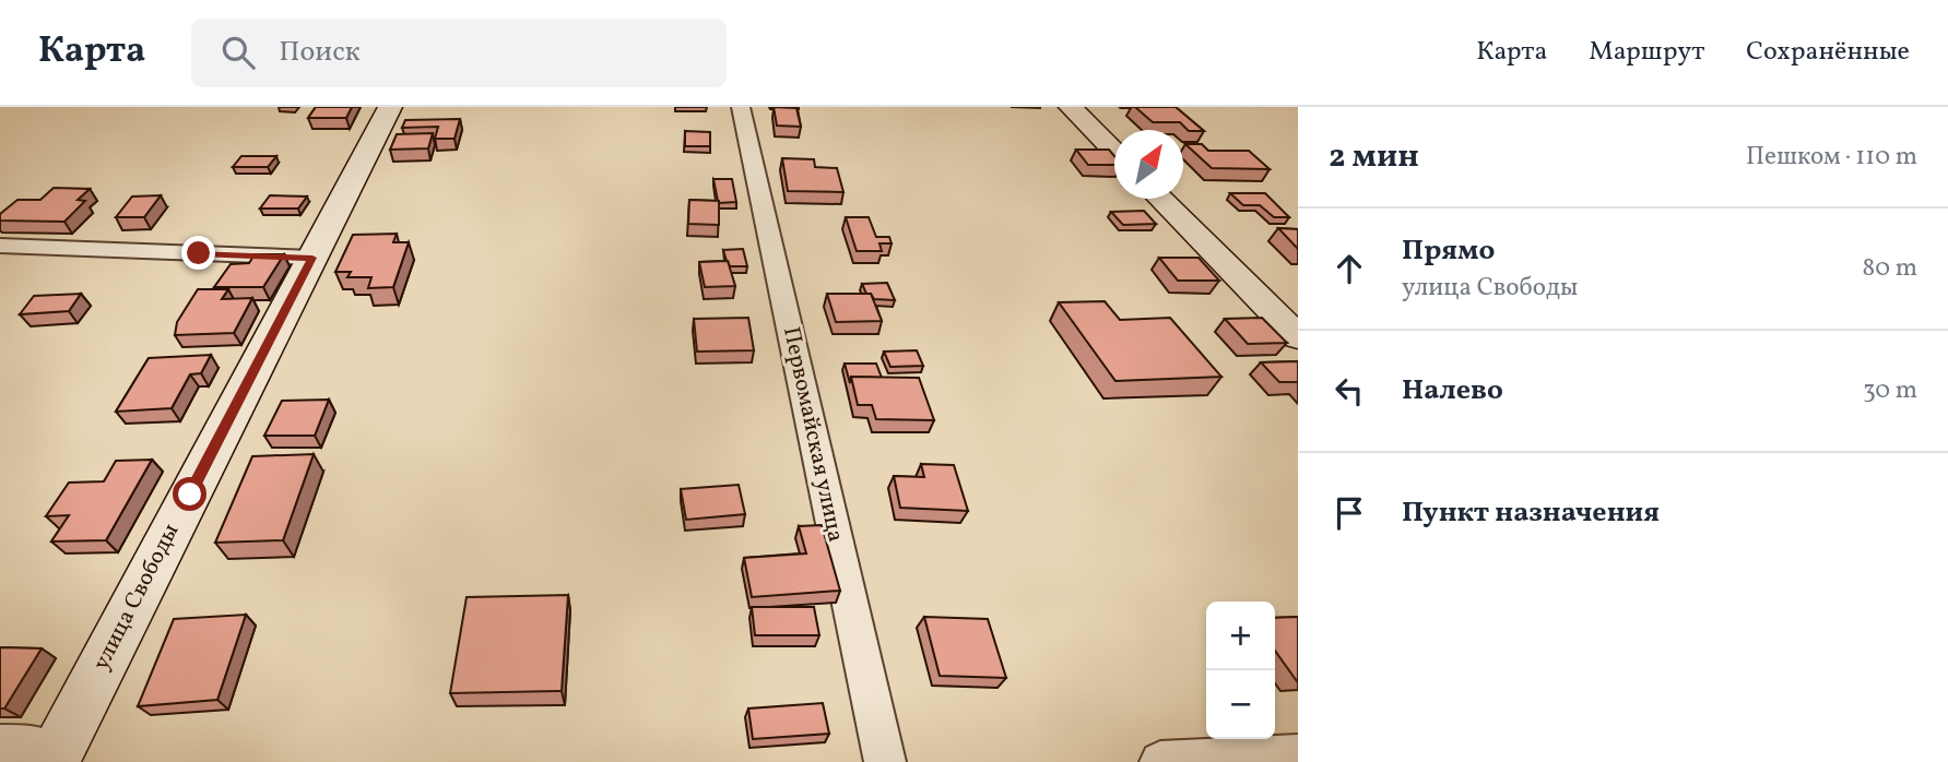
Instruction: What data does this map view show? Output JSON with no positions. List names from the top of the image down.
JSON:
{
  "streets": {
    "main road": ["улица Свободы"],
    "street": ["Первомайская улица"]
  },
  "north": "top right",
  "page": {
    "header": "Карта",
    "search": "Поиск",
    "nav": ["Карта", "Маршрут", "Сохранённые"],
    "heading": ["2 мин", "Пешком · 110 m"],
    "list": [
      ["Прямо", "улица Свободы", "80 m"],
      ["Налево", "30 m"],
      "Пункт назначения"
    ],
    "map_buttons": ["+", "−"]
  }
}
